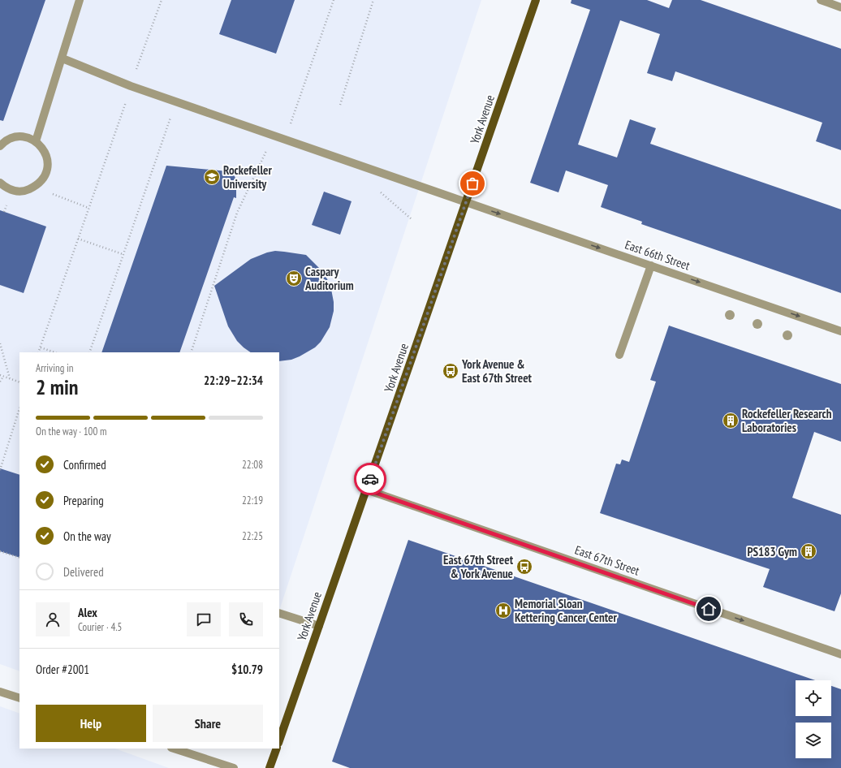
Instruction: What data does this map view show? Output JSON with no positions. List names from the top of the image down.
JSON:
{
  "streets": {
    "main road": ["York Avenue"],
    "street": ["East 66th Street", "East 67th Street"]
  },
  "crossings": [
    ["York Avenue", "East 66th Street"],
    ["York Avenue", "East 67th Street"]
  ],
  "one_way": ["East 66th Street", "East 67th Street"],
  "places": {
    "school or university": ["Rockefeller University"],
    "theatre": ["Caspary Auditorium"],
    "bus stop": ["York Avenue & East 67th Street", "East 67th Street & York Avenue"],
    "building": ["Rockefeller Research Laboratories", "PS183 Gym"],
    "hospital": ["Memorial Sloan Kettering Cancer Center"]
  },
  "page": {
    "heading": ["2 min", "Arriving in", "22:29–22:34"],
    "panel": [
      "Alex",
      "Courier · 4.5",
      "Order #2001",
      "$10.79"
    ],
    "bar": "On the way · 100 m",
    "list": [
      ["Confirmed", "22:08"],
      ["Preparing", "22:19"],
      ["On the way", "22:25"],
      "Delivered"
    ],
    "buttons": ["Help", "Share"]
  }
}
